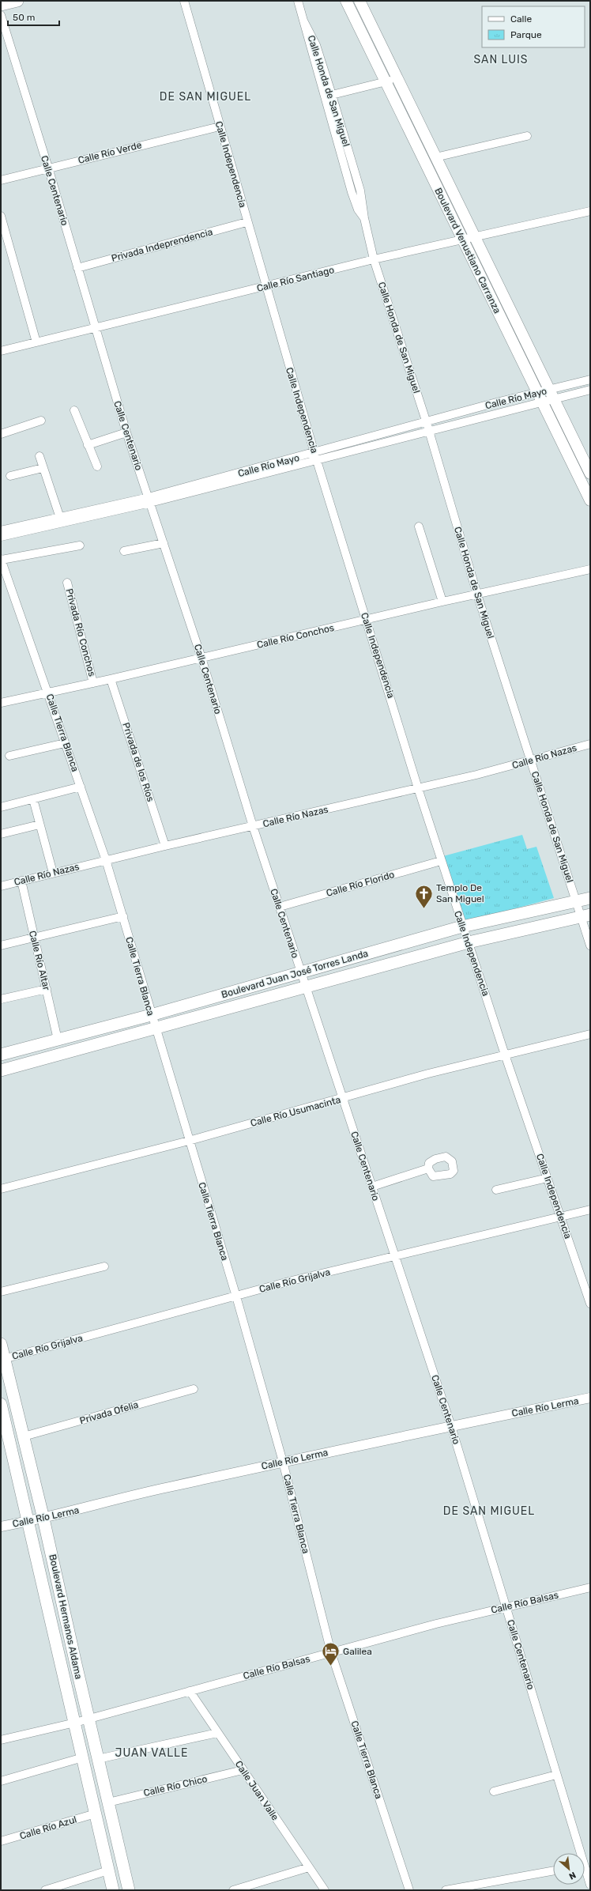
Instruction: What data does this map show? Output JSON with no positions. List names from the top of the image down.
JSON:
{
  "streets": {
    "main road": ["Boulevard Venustiano Carranza", "Boulevard Juan José Torres Landa", "Boulevard Hermanos Aldama"],
    "street": [
      "Calle Honda de San Miguel",
      "Calle Río Verde",
      "Calle Independencia",
      "Calle Centenario",
      "Privada Indeprendencia",
      "Calle Río Santiago",
      "Calle Río Mayo",
      "Privada Río Conchos",
      "Calle Río Conchos",
      "Calle Tierra Blanca",
      "Calle Río Nazas",
      "Privada de los Ríos",
      "Calle Río Florido",
      "Calle Río Altar",
      "Calle Río Usumacinta",
      "Calle Río Grijalva",
      "Calle Río Lerma",
      "Privada Ofelia",
      "Calle Río Balsas",
      "Calle Río Chico",
      "Calle Juan Valle",
      "Calle Río Azul"
    ]
  },
  "crossings": [
    ["Calle Honda de San Miguel", "Calle Río Santiago"],
    ["Calle Honda de San Miguel", "Calle Río Mayo"],
    ["Calle Honda de San Miguel", "Calle Río Conchos"],
    ["Calle Honda de San Miguel", "Calle Río Nazas"],
    ["Calle Honda de San Miguel", "Boulevard Juan José Torres Landa"],
    ["Calle Río Verde", "Calle Independencia"],
    ["Calle Río Verde", "Calle Centenario"],
    ["Calle Independencia", "Privada Indeprendencia"],
    ["Calle Independencia", "Calle Río Santiago"],
    ["Calle Independencia", "Calle Río Mayo"],
    ["Calle Independencia", "Calle Río Conchos"],
    ["Calle Independencia", "Calle Río Nazas"],
    ["Calle Independencia", "Calle Río Florido"],
    ["Calle Independencia", "Boulevard Juan José Torres Landa"],
    ["Calle Independencia", "Calle Río Usumacinta"],
    ["Calle Independencia", "Calle Río Grijalva"],
    ["Calle Centenario", "Privada Indeprendencia"],
    ["Calle Centenario", "Calle Río Santiago"],
    ["Calle Centenario", "Calle Río Mayo"],
    ["Calle Centenario", "Calle Río Conchos"],
    ["Calle Centenario", "Calle Río Nazas"],
    ["Calle Centenario", "Calle Río Florido"],
    ["Calle Centenario", "Boulevard Juan José Torres Landa"],
    ["Calle Centenario", "Calle Río Usumacinta"],
    ["Calle Centenario", "Calle Río Grijalva"],
    ["Calle Centenario", "Calle Río Lerma"],
    ["Calle Centenario", "Calle Río Balsas"],
    ["Boulevard Venustiano Carranza", "Calle Río Santiago"],
    ["Boulevard Venustiano Carranza", "Calle Río Mayo"],
    ["Privada Río Conchos", "Calle Río Conchos"],
    ["Calle Río Conchos", "Calle Tierra Blanca"],
    ["Calle Río Conchos", "Privada de los Ríos"],
    ["Calle Tierra Blanca", "Calle Río Nazas"],
    ["Calle Tierra Blanca", "Boulevard Juan José Torres Landa"],
    ["Calle Tierra Blanca", "Calle Río Usumacinta"],
    ["Calle Tierra Blanca", "Calle Río Grijalva"],
    ["Calle Tierra Blanca", "Calle Río Lerma"],
    ["Calle Tierra Blanca", "Calle Río Balsas"],
    ["Calle Río Nazas", "Privada de los Ríos"],
    ["Calle Río Nazas", "Calle Río Altar"],
    ["Calle Río Altar", "Boulevard Juan José Torres Landa"],
    ["Calle Río Grijalva", "Boulevard Hermanos Aldama"],
    ["Calle Río Lerma", "Boulevard Hermanos Aldama"],
    ["Privada Ofelia", "Boulevard Hermanos Aldama"],
    ["Calle Río Balsas", "Boulevard Hermanos Aldama"],
    ["Calle Río Balsas", "Calle Juan Valle"],
    ["Boulevard Hermanos Aldama", "Calle Río Chico"],
    ["Boulevard Hermanos Aldama", "Calle Río Azul"],
    ["Calle Río Chico", "Calle Juan Valle"]
  ],
  "districts": [
    "SAN LUIS",
    "DE SAN MIGUEL",
    "DE SAN MIGUEL",
    "JUAN VALLE"
  ],
  "places": {
    "church": ["Templo De San Miguel"],
    "hotel": ["Galilea"]
  },
  "legend": ["Calle", "Parque"],
  "scale_bar": "50 m",
  "north": "bottom right"
}
